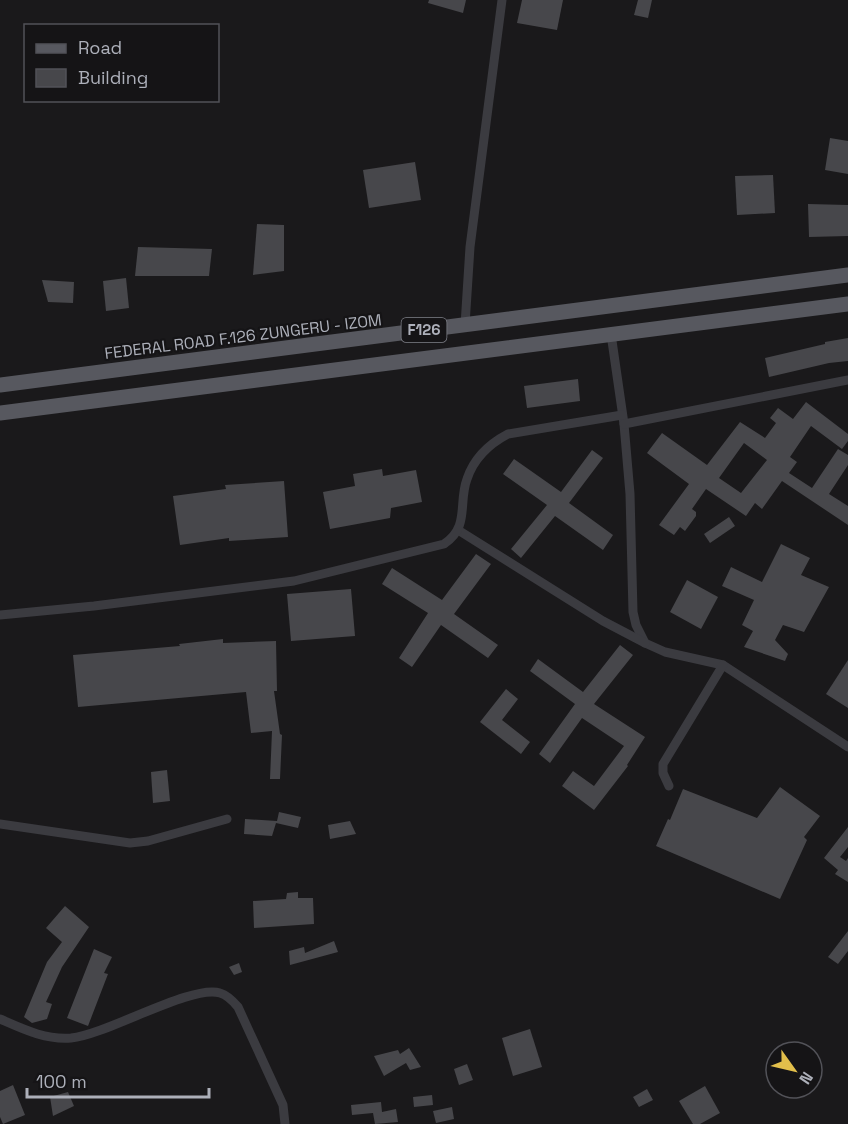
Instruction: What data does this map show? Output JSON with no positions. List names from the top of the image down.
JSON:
{
  "streets": {
    "main road": ["F126", "FEDERAL ROAD F.126 ZUNGERU - IZOM"]
  },
  "legend": ["Road", "Building"],
  "scale_bar": "100 m",
  "north": "bottom right"
}
